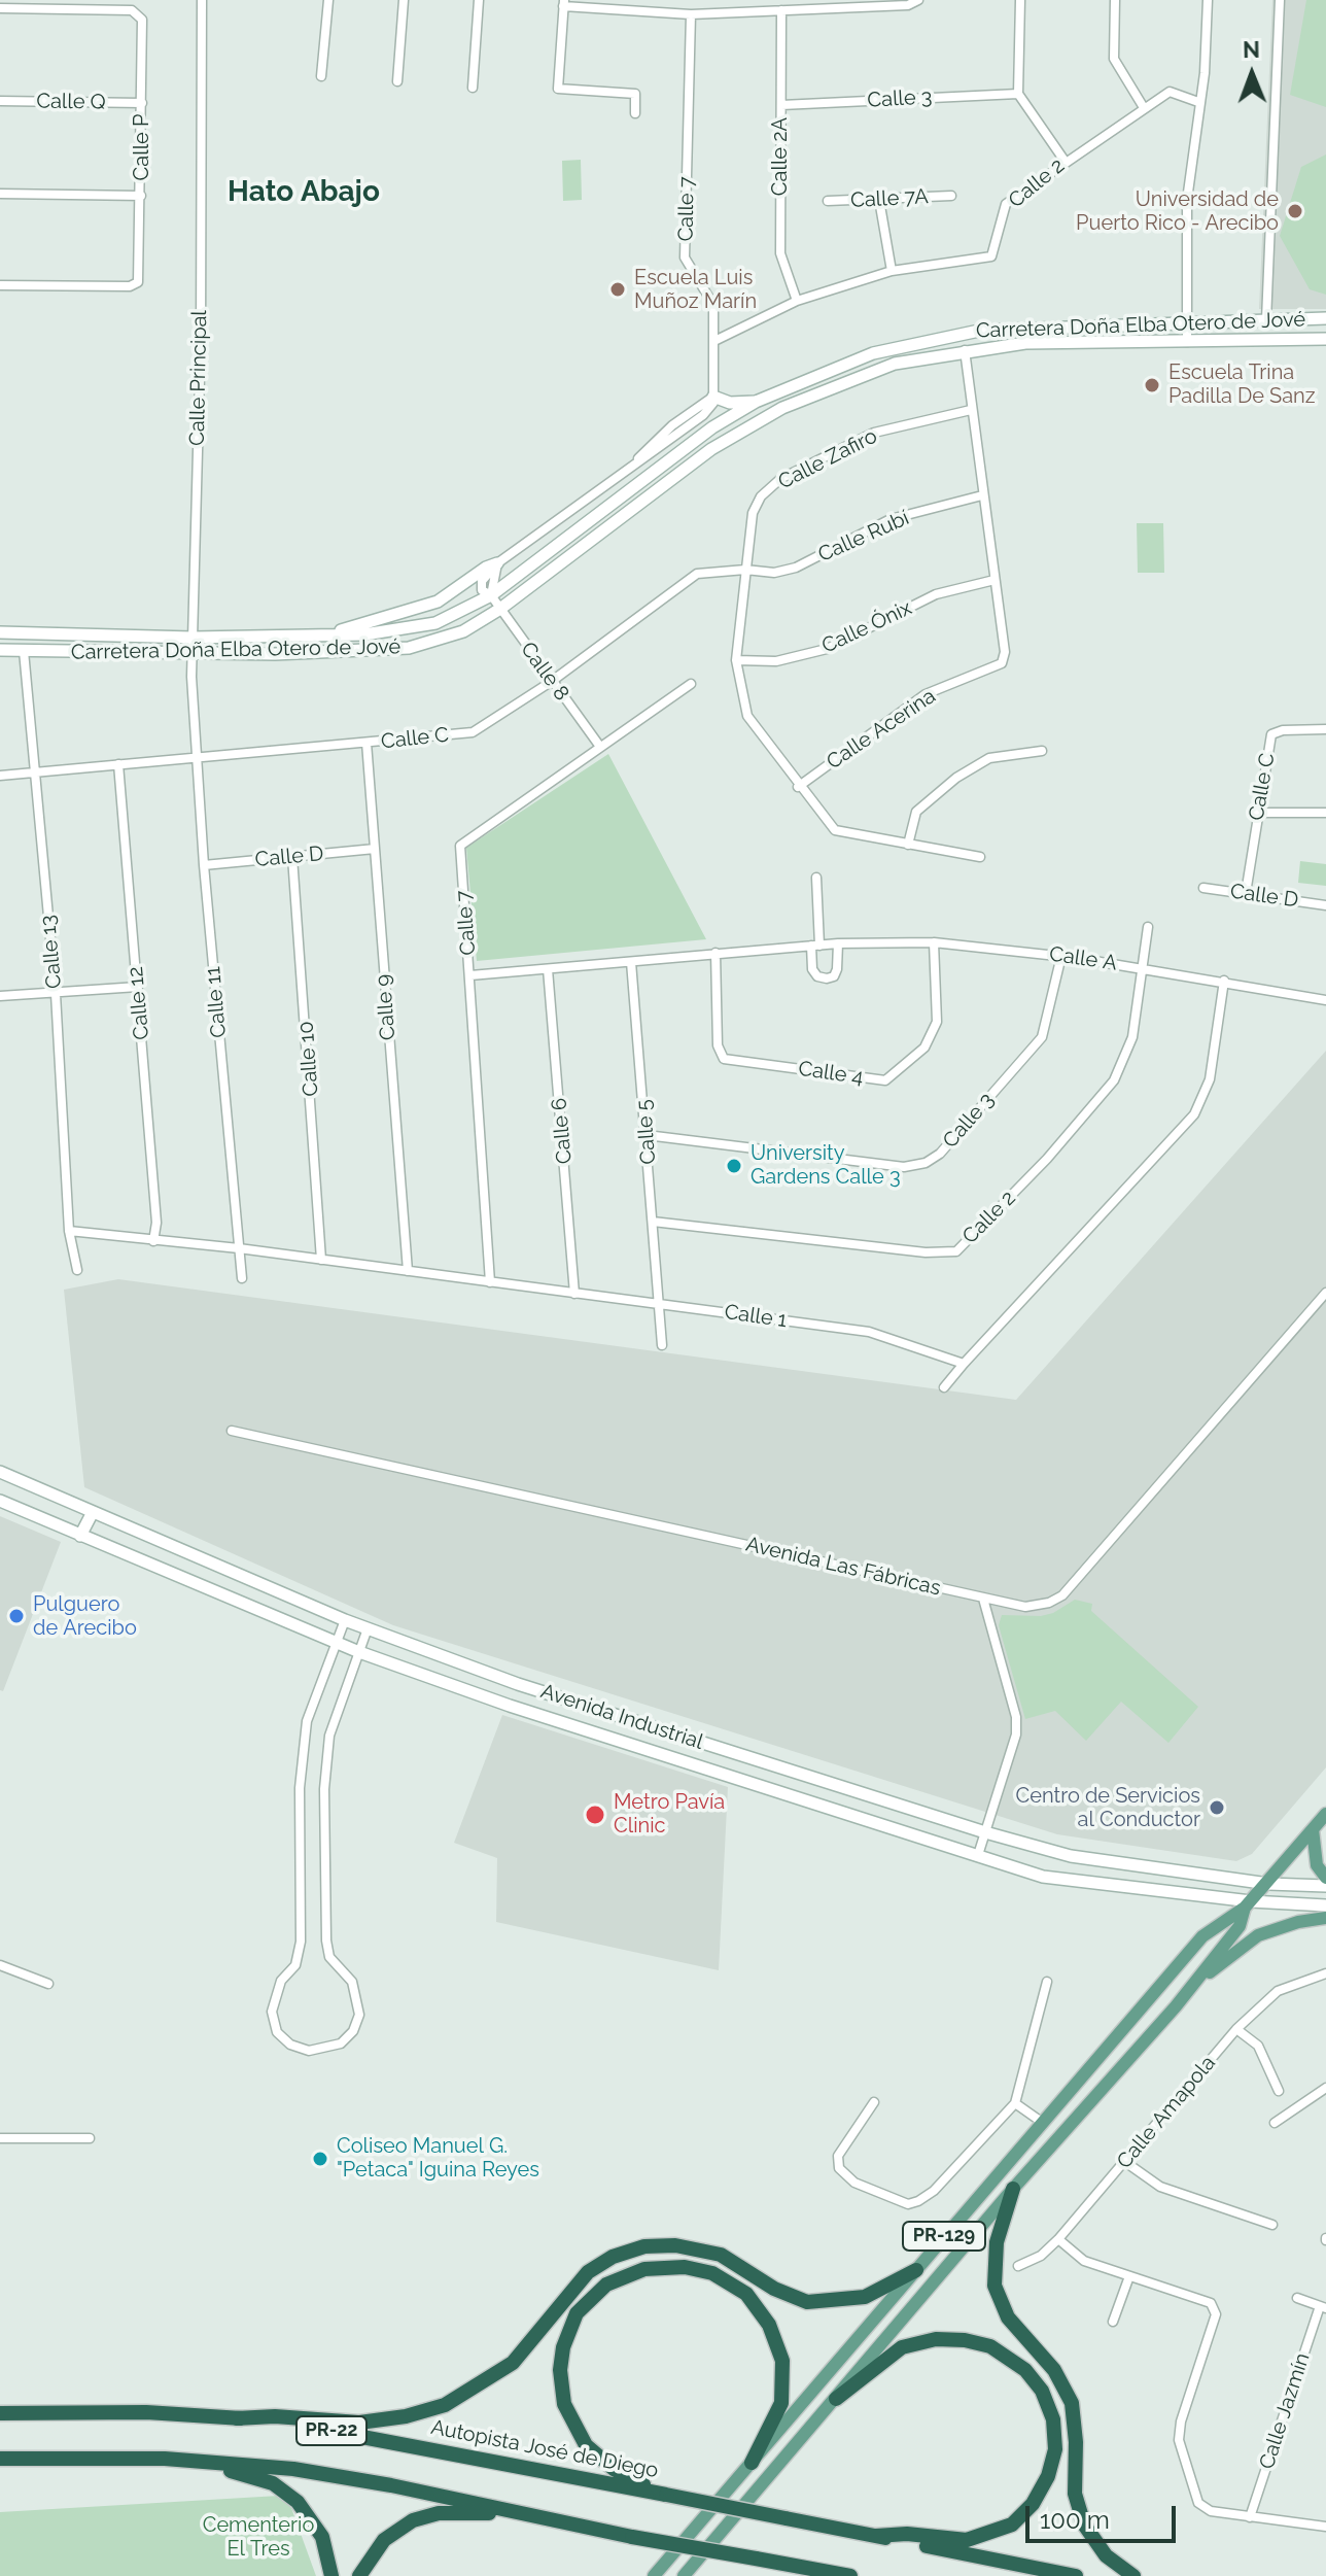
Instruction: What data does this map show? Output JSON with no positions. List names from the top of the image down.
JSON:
{
  "streets": {
    "highway": ["PR-22", "Autopista José de Diego"],
    "main road": ["PR-129"],
    "street": [
      "Calle 3",
      "Calle Q",
      "Calle P",
      "Calle 2A",
      "Calle 2",
      "Calle 7A",
      "Calle 7",
      "Carretera Doña Elba Otero de Jové",
      "Calle Principal",
      "Calle Zafiro",
      "Calle Rubí",
      "Calle Ónix",
      "Calle 8",
      "Calle Acerina",
      "Calle C",
      "Calle D",
      "Calle 13",
      "Calle A",
      "Calle 11",
      "Calle 12",
      "Calle 9",
      "Calle 10",
      "Calle 4",
      "Calle 6",
      "Calle 5",
      "Calle 1",
      "Avenida Las Fábricas",
      "Avenida Industrial",
      "Calle Amapola",
      "Calle Jazmín"
    ]
  },
  "crossings": [
    ["Calle 3", "Calle 2A"],
    ["Calle 3", "Calle A"],
    ["Calle 3", "Calle 5"],
    ["Calle Q", "Calle P"],
    ["Calle 2A", "Calle 2"],
    ["Calle 2", "Calle 7"],
    ["Calle 2", "Calle A"],
    ["Calle 2", "Calle 5"],
    ["Calle 7", "Calle 8"],
    ["Calle 7", "Calle A"],
    ["Calle 7", "Calle 1"],
    ["Carretera Doña Elba Otero de Jové", "Calle Principal"],
    ["Carretera Doña Elba Otero de Jové", "Calle 8"],
    ["Carretera Doña Elba Otero de Jové", "Calle 13"],
    ["Calle Principal", "Calle C"],
    ["Calle Principal", "Calle 11"],
    ["Calle Zafiro", "Calle Rubí"],
    ["Calle Zafiro", "Calle C"],
    ["Calle Rubí", "Calle C"],
    ["Calle Ónix", "Calle Acerina"],
    ["Calle 8", "Calle C"],
    ["Calle C", "Calle D"],
    ["Calle C", "Calle 13"],
    ["Calle C", "Calle 11"],
    ["Calle C", "Calle 12"],
    ["Calle C", "Calle 9"],
    ["Calle D", "Calle 11"],
    ["Calle D", "Calle 9"],
    ["Calle D", "Calle 10"],
    ["Calle 13", "Calle 1"],
    ["Calle A", "Calle 4"],
    ["Calle A", "Calle 6"],
    ["Calle A", "Calle 5"],
    ["Calle 11", "Calle 1"],
    ["Calle 12", "Calle 1"],
    ["Calle 9", "Calle 1"],
    ["Calle 10", "Calle 1"],
    ["Calle 6", "Calle 1"],
    ["Calle 5", "Calle 1"],
    ["Avenida Industrial", "PR-129"]
  ],
  "districts": ["Hato Abajo"],
  "parks": ["Cementerio El Tres"],
  "places": [
    "Universidad de Puerto Rico - Arecibo",
    "Escuela Luis Muñoz Marín",
    "Escuela Trina Padilla De Sanz",
    "University Gardens Calle 3",
    "Pulguero de Arecibo",
    "Centro de Servicios al Conductor",
    "Metro Pavía Clinic",
    "Coliseo Manuel G. \"Petaca\" Iguina Reyes"
  ],
  "scale_bar": "100 m",
  "north": "top"
}
